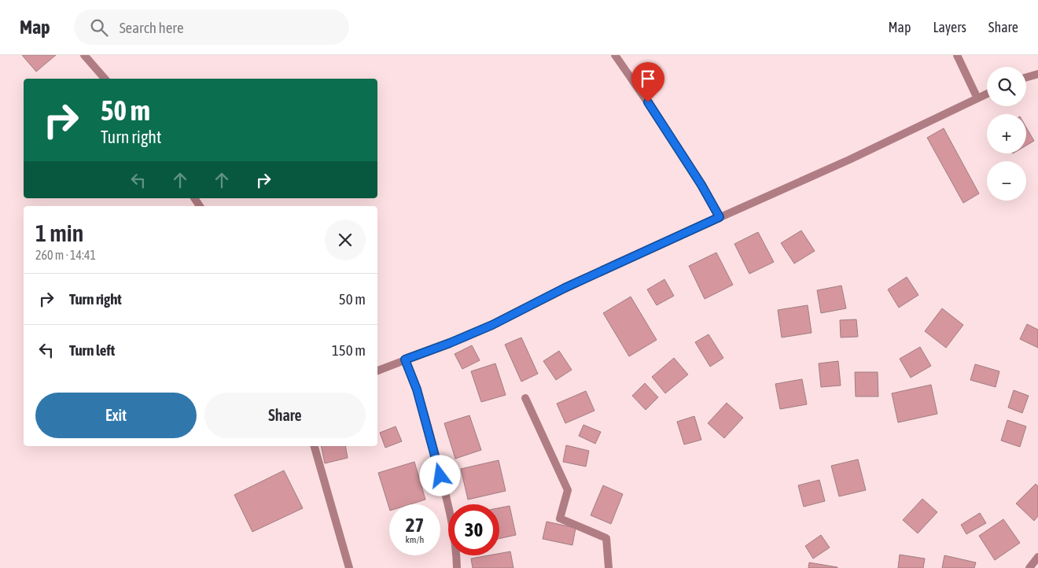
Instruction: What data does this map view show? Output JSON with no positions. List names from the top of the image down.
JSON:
{
  "page": {
    "header": "Map",
    "search": "Search here",
    "nav": ["Map", "Layers", "Share"],
    "map_buttons": ["+", "−"],
    "turn": ["50 m", "Turn right"],
    "heading": ["1 min", "260 m · 14:41"],
    "list": [
      {
        "name": "Turn right",
        "value": "50 m"
      },
      {
        "name": "Turn left",
        "value": "150 m"
      }
    ],
    "buttons": ["Exit", "Share"],
    "speed": "27 km/h",
    "limit": "30"
  }
}
